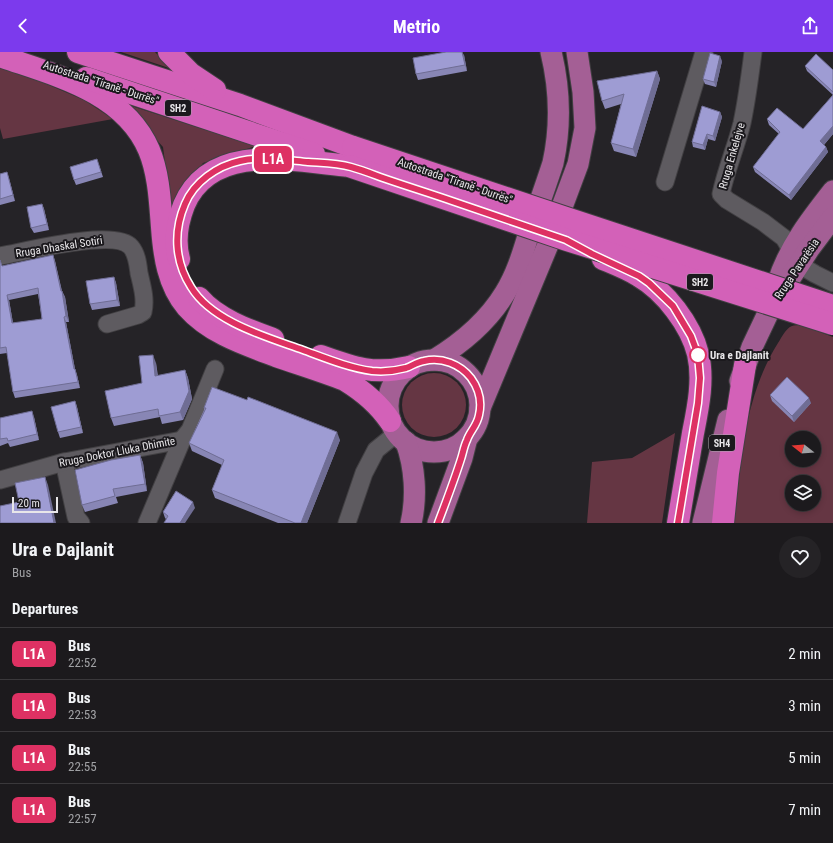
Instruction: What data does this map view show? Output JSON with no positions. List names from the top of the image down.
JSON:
{
  "streets": {
    "highway": ["Autostrada \"Tiranë - Durrës\"", "SH2"],
    "main road": ["Rruga Pavarësia", "SH4"],
    "street": ["Rruga Enkelejve", "Rruga Dhaskal Sotiri", "Rruga Doktor Lluka Dhimite"]
  },
  "crossings": [
    ["Rruga Enkelejve", "Rruga Pavarësia"],
    ["Rruga Pavarësia", "SH4"]
  ],
  "places": ["Ura e Dajlanit"],
  "lines": ["bus line L1A"],
  "scale_bar": "20 m",
  "north": "left",
  "page": {
    "header": "Metrio",
    "on_map": "L1A",
    "scale": "20 m",
    "heading": [
      ["Ura e Dajlanit", "Bus"],
      "Departures"
    ],
    "list": [
      {
        "mark": "L1A",
        "name": "Bus",
        "note": "22:52",
        "value": "2 min"
      },
      {
        "mark": "L1A",
        "name": "Bus",
        "note": "22:53",
        "value": "3 min"
      },
      {
        "mark": "L1A",
        "name": "Bus",
        "note": "22:55",
        "value": "5 min"
      },
      {
        "mark": "L1A",
        "name": "Bus",
        "note": "22:57",
        "value": "7 min"
      }
    ]
  }
}
